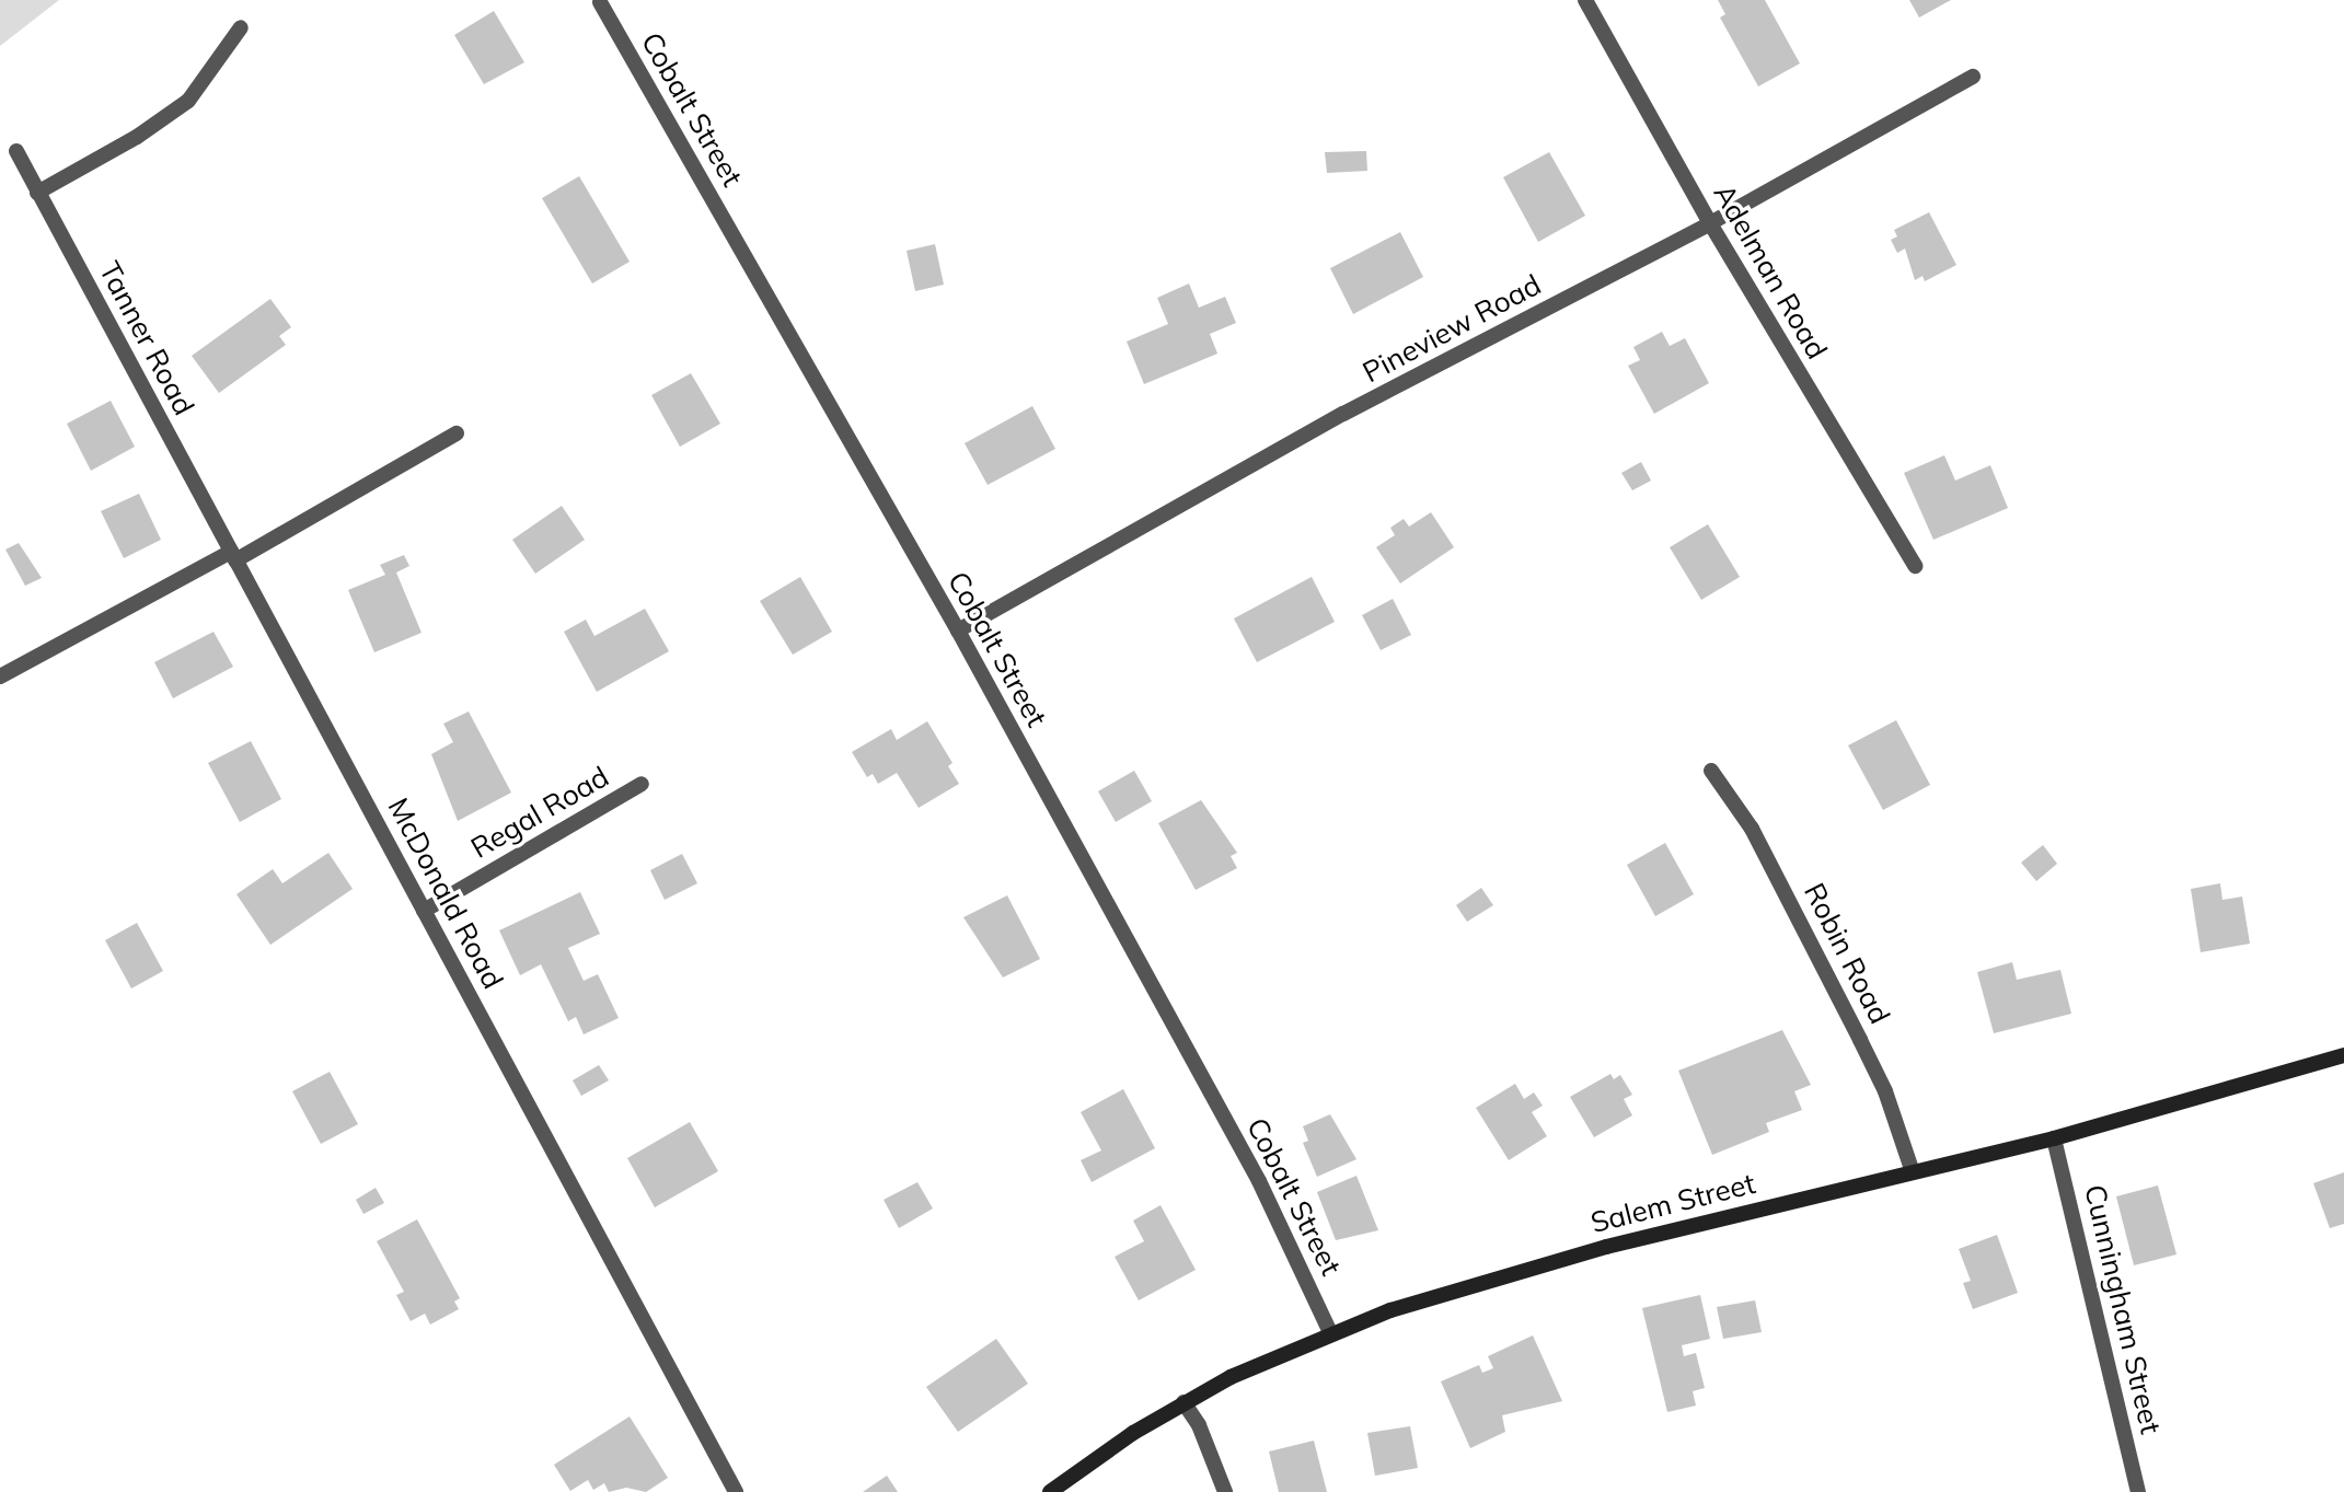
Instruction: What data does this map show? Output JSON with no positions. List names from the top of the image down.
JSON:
{
  "streets": {
    "street": [
      "Cobalt Street",
      "Adelman Road",
      "Pineview Road",
      "Tanner Road",
      "Regal Road",
      "McDonald Road",
      "Robin Road",
      "Salem Street",
      "Cunningham Street"
    ]
  },
  "crossings": [
    ["Cobalt Street", "Pineview Road"],
    ["Cobalt Street", "Salem Street"],
    ["Adelman Road", "Pineview Road"],
    ["Tanner Road", "McDonald Road"],
    ["Regal Road", "McDonald Road"],
    ["Robin Road", "Salem Street"],
    ["Salem Street", "Cunningham Street"]
  ]
}
